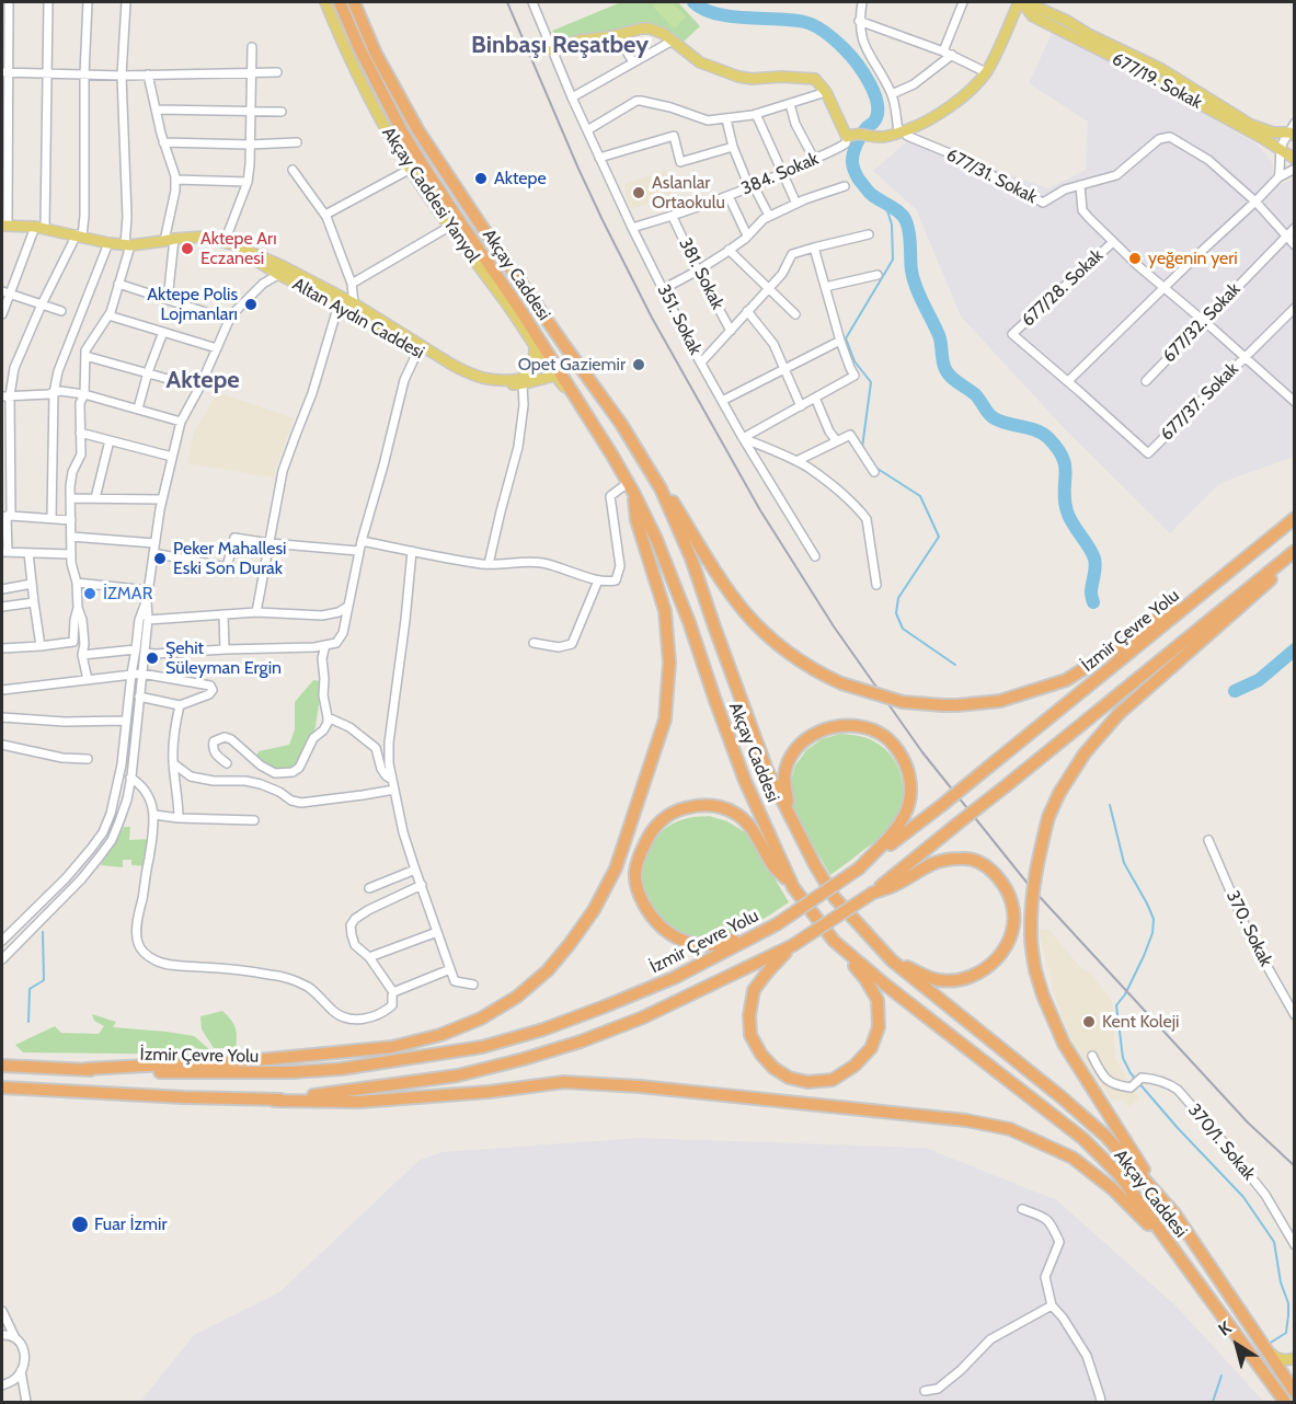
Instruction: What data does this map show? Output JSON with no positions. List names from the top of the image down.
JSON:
{
  "streets": {
    "highway": ["Akçay Caddesi", "İzmir Çevre Yolu"],
    "main road": ["677/19. Sokak", "Akçay Caddesi Yanyol", "Altan Aydın Caddesi"],
    "street": [
      "384. Sokak",
      "677/31. Sokak",
      "381. Sokak",
      "677/28. Sokak",
      "351. Sokak",
      "677/32. Sokak",
      "677/37. Sokak",
      "370. Sokak",
      "370/1. Sokak"
    ]
  },
  "crossings": [
    ["384. Sokak", "381. Sokak"],
    ["384. Sokak", "351. Sokak"],
    ["Akçay Caddesi Yanyol", "Altan Aydın Caddesi"],
    ["677/28. Sokak", "677/37. Sokak"]
  ],
  "districts": ["Binbaşı Reşatbey", "Aktepe"],
  "places": [
    "Aktepe",
    "Aslanlar Ortaokulu",
    "Aktepe Arı Eczanesi",
    "yeğenin yeri",
    "Aktepe Polis Lojmanları",
    "Opet Gaziemir",
    "Peker Mahallesi Eski Son Durak",
    "İZMAR",
    "Şehit Süleyman Ergin",
    "Kent Koleji",
    "Fuar İzmir"
  ],
  "north": "top left"
}
